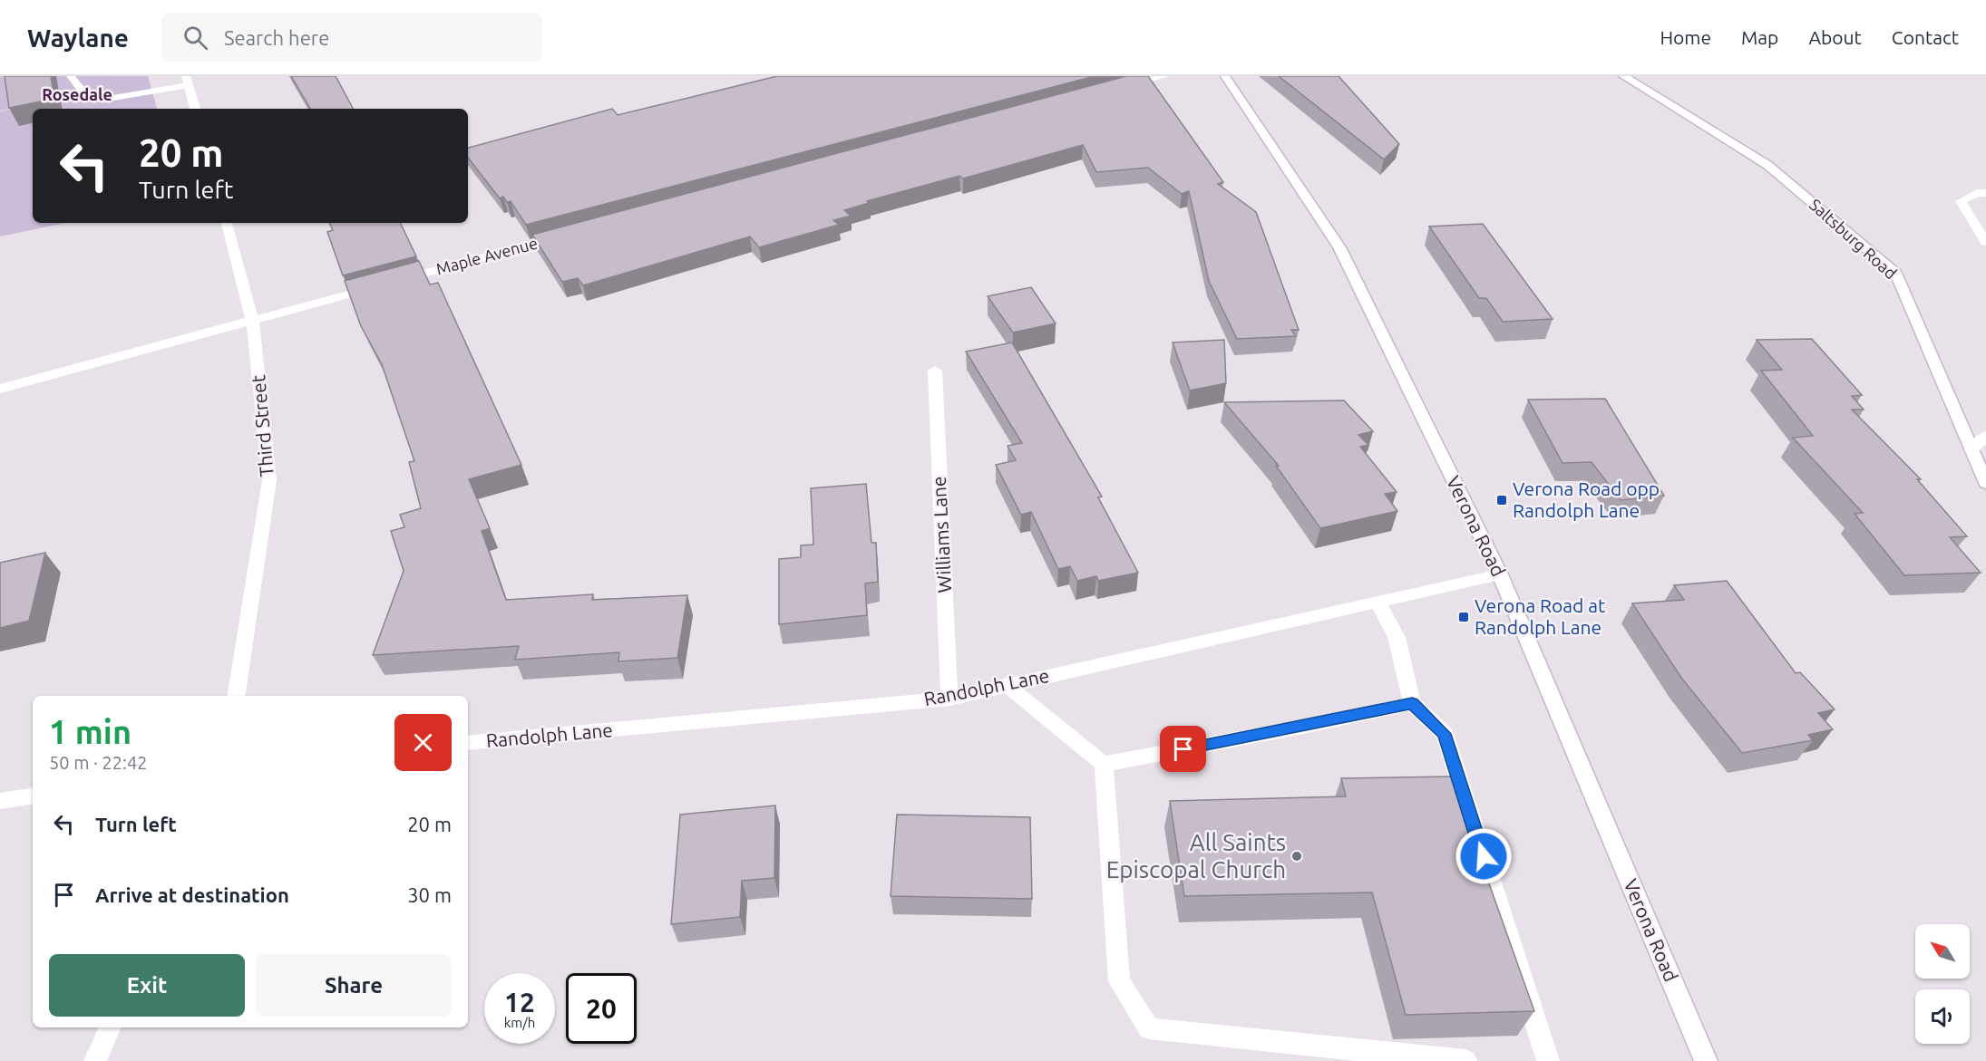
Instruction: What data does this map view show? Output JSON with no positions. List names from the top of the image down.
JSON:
{
  "streets": {
    "street": [
      "Saltsburg Road",
      "Maple Avenue",
      "Third Street",
      "Verona Road",
      "Williams Lane",
      "Randolph Lane"
    ]
  },
  "crossings": [
    ["Maple Avenue", "Third Street"],
    ["Verona Road", "Randolph Lane"],
    ["Williams Lane", "Randolph Lane"]
  ],
  "districts": ["Rosedale"],
  "places": {
    "transit": ["Verona Road opp Randolph Lane", "Verona Road at Randolph Lane"],
    "other": ["All Saints Episcopal Church"]
  },
  "north": "top left",
  "page": {
    "header": "Waylane",
    "search": "Search here",
    "nav": [
      "Home",
      "Map",
      "About",
      "Contact"
    ],
    "turn": ["20 m", "Turn left"],
    "heading": ["1 min", "50 m · 22:42"],
    "list": [
      {
        "name": "Turn left",
        "value": "20 m"
      },
      {
        "name": "Arrive at destination",
        "value": "30 m"
      }
    ],
    "buttons": ["Exit", "Share"],
    "speed": "12 km/h",
    "limit": "20"
  }
}
